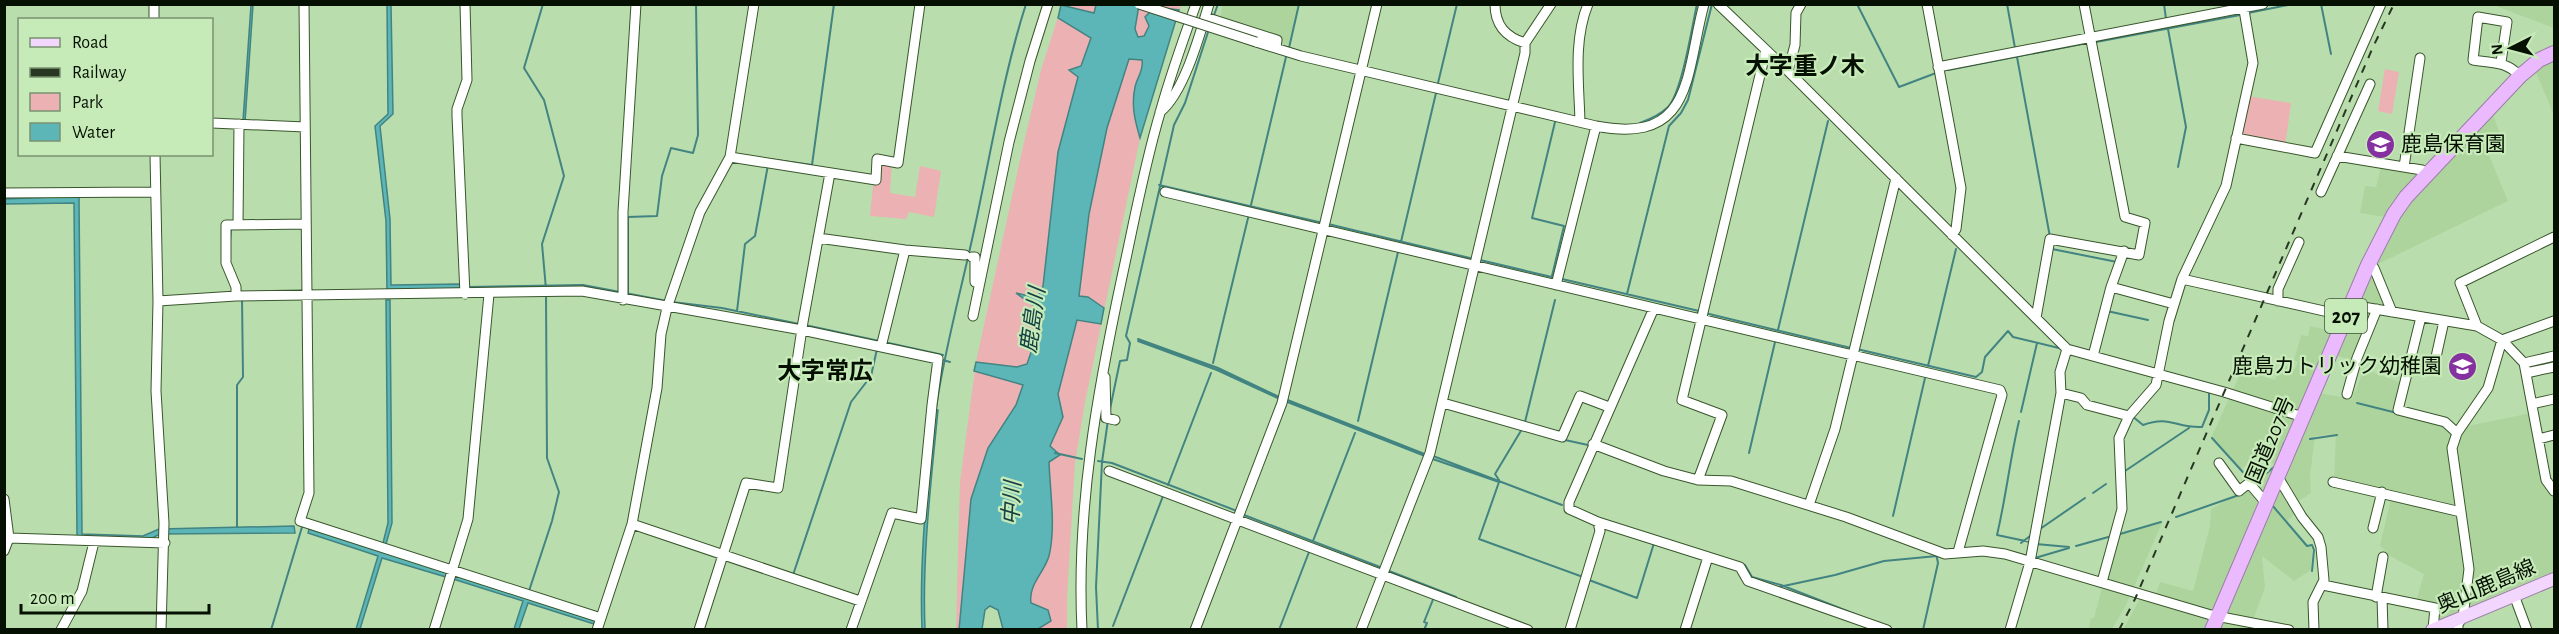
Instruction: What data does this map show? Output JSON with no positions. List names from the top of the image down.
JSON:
{
  "streets": {
    "highway": ["207", "国道207号"],
    "main road": ["奥山鹿島線"]
  },
  "districts": ["大字重ノ木", "大字常広"],
  "water": ["鹿島川", "中川"],
  "places": {
    "school or university": ["鹿島保育園", "鹿島カトリック幼稚園"]
  },
  "legend": [
    "Road",
    "Railway",
    "Park",
    "Water"
  ],
  "scale_bar": "200 m",
  "north": "left"
}
